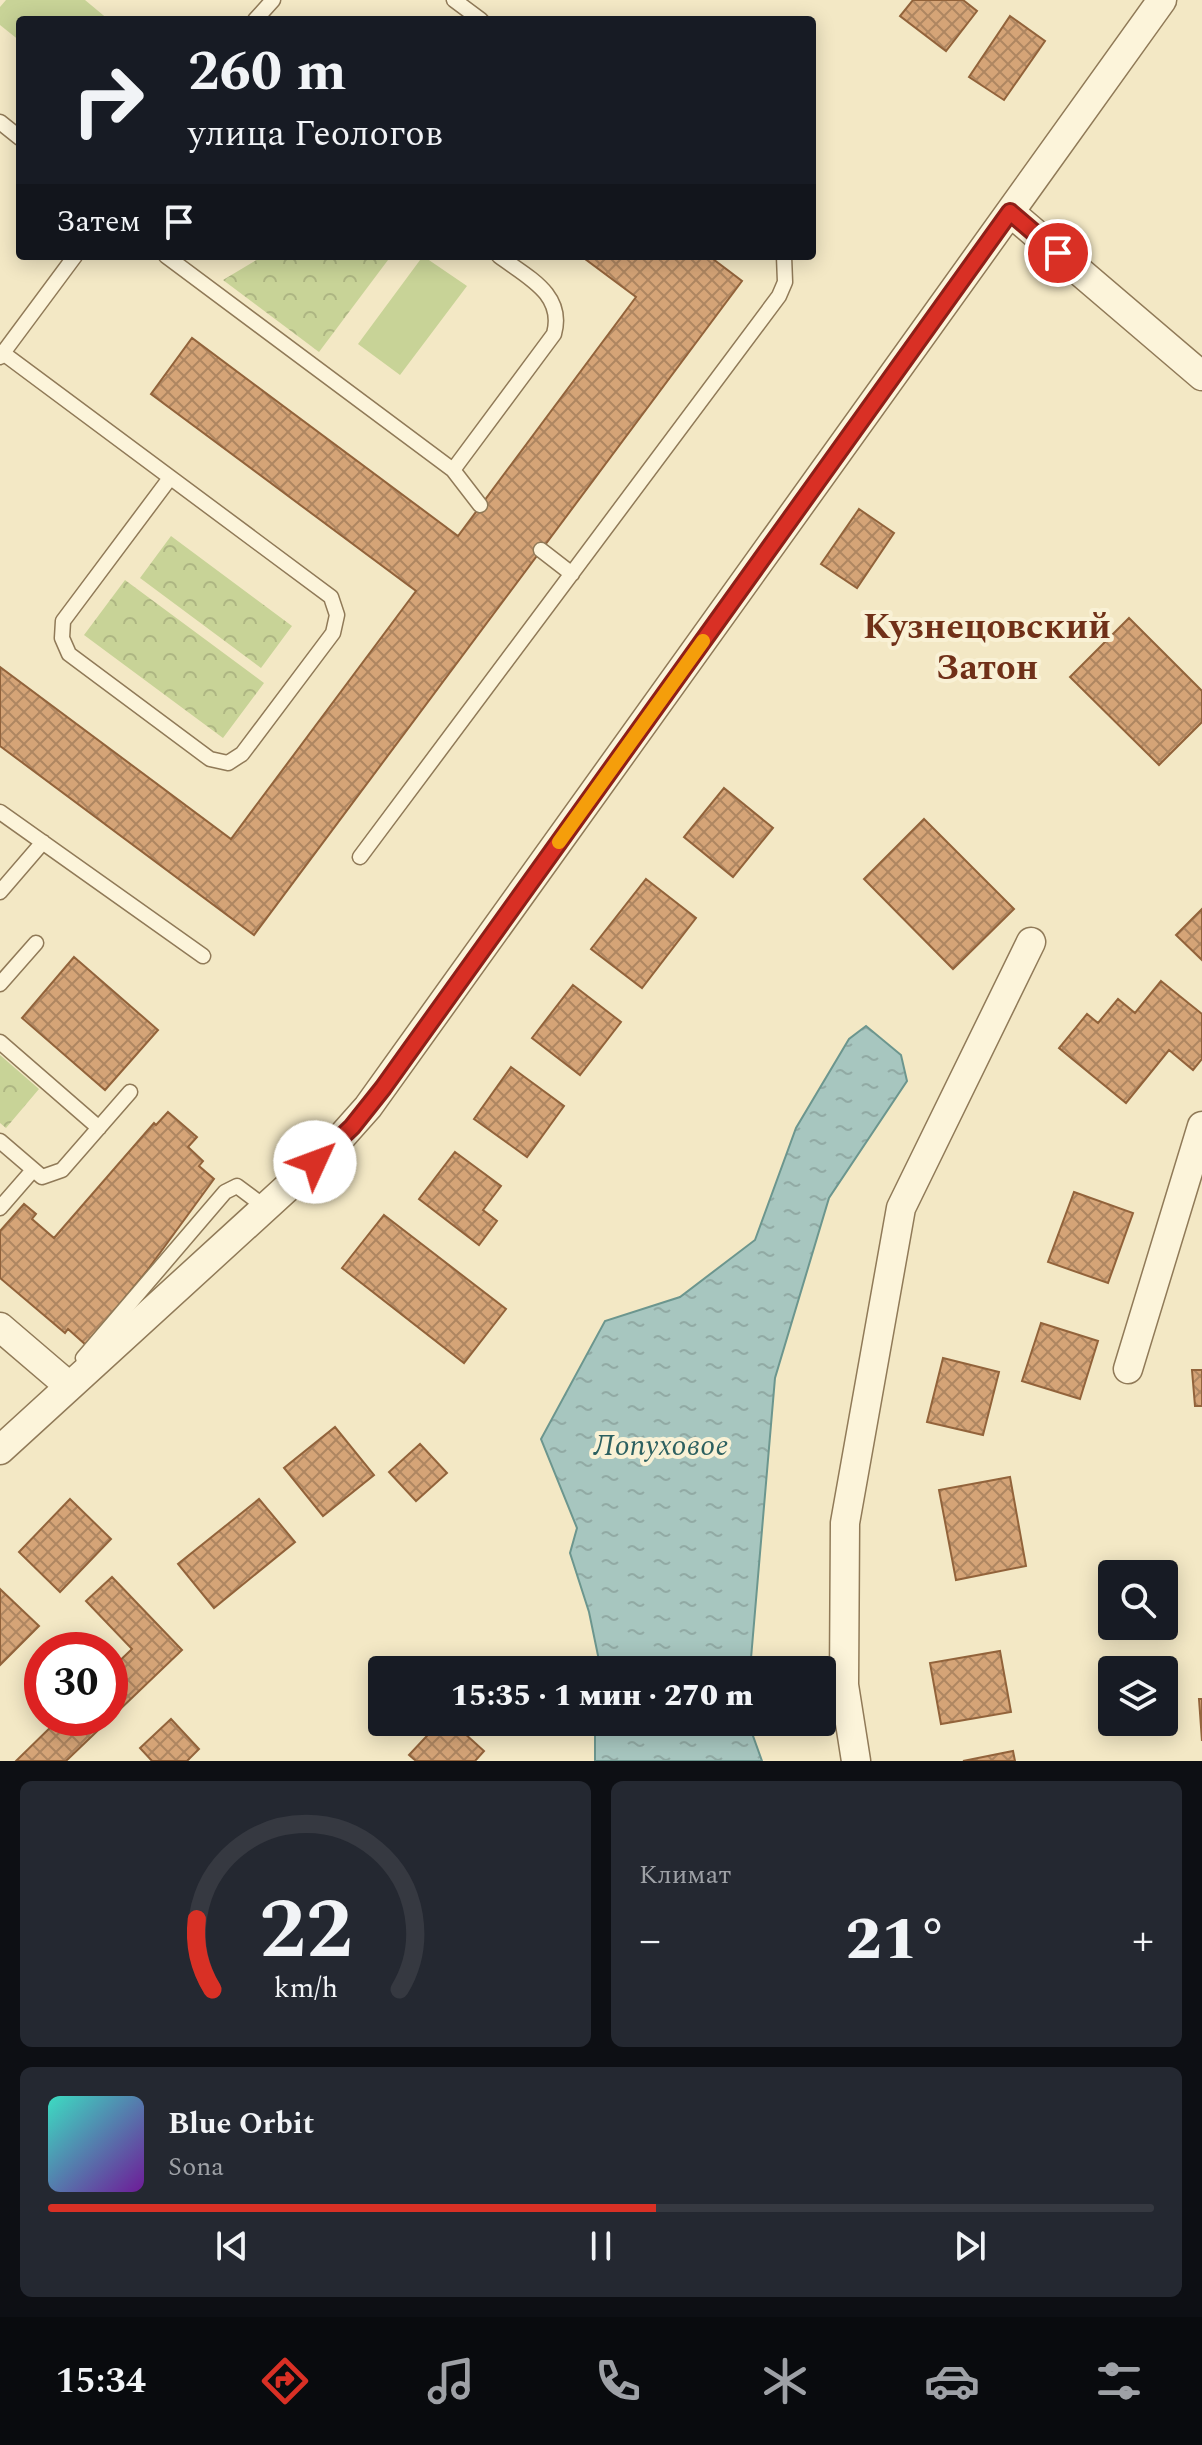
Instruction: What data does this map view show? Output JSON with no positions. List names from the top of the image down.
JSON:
{
  "districts": ["Кузнецовский Затон"],
  "water": ["Лопуховое"],
  "page": {
    "turn": ["260 m", "улица Геологов"],
    "then": "Затем",
    "limit": "30",
    "trip": "15:35 · 1 мин · 270 m",
    "tile": "Климат",
    "heat": ["−", "21°", "+"],
    "song": ["Blue Orbit", "Sona"],
    "tabs": "15:34",
    "gauge": ["22", "km/h"]
  }
}
